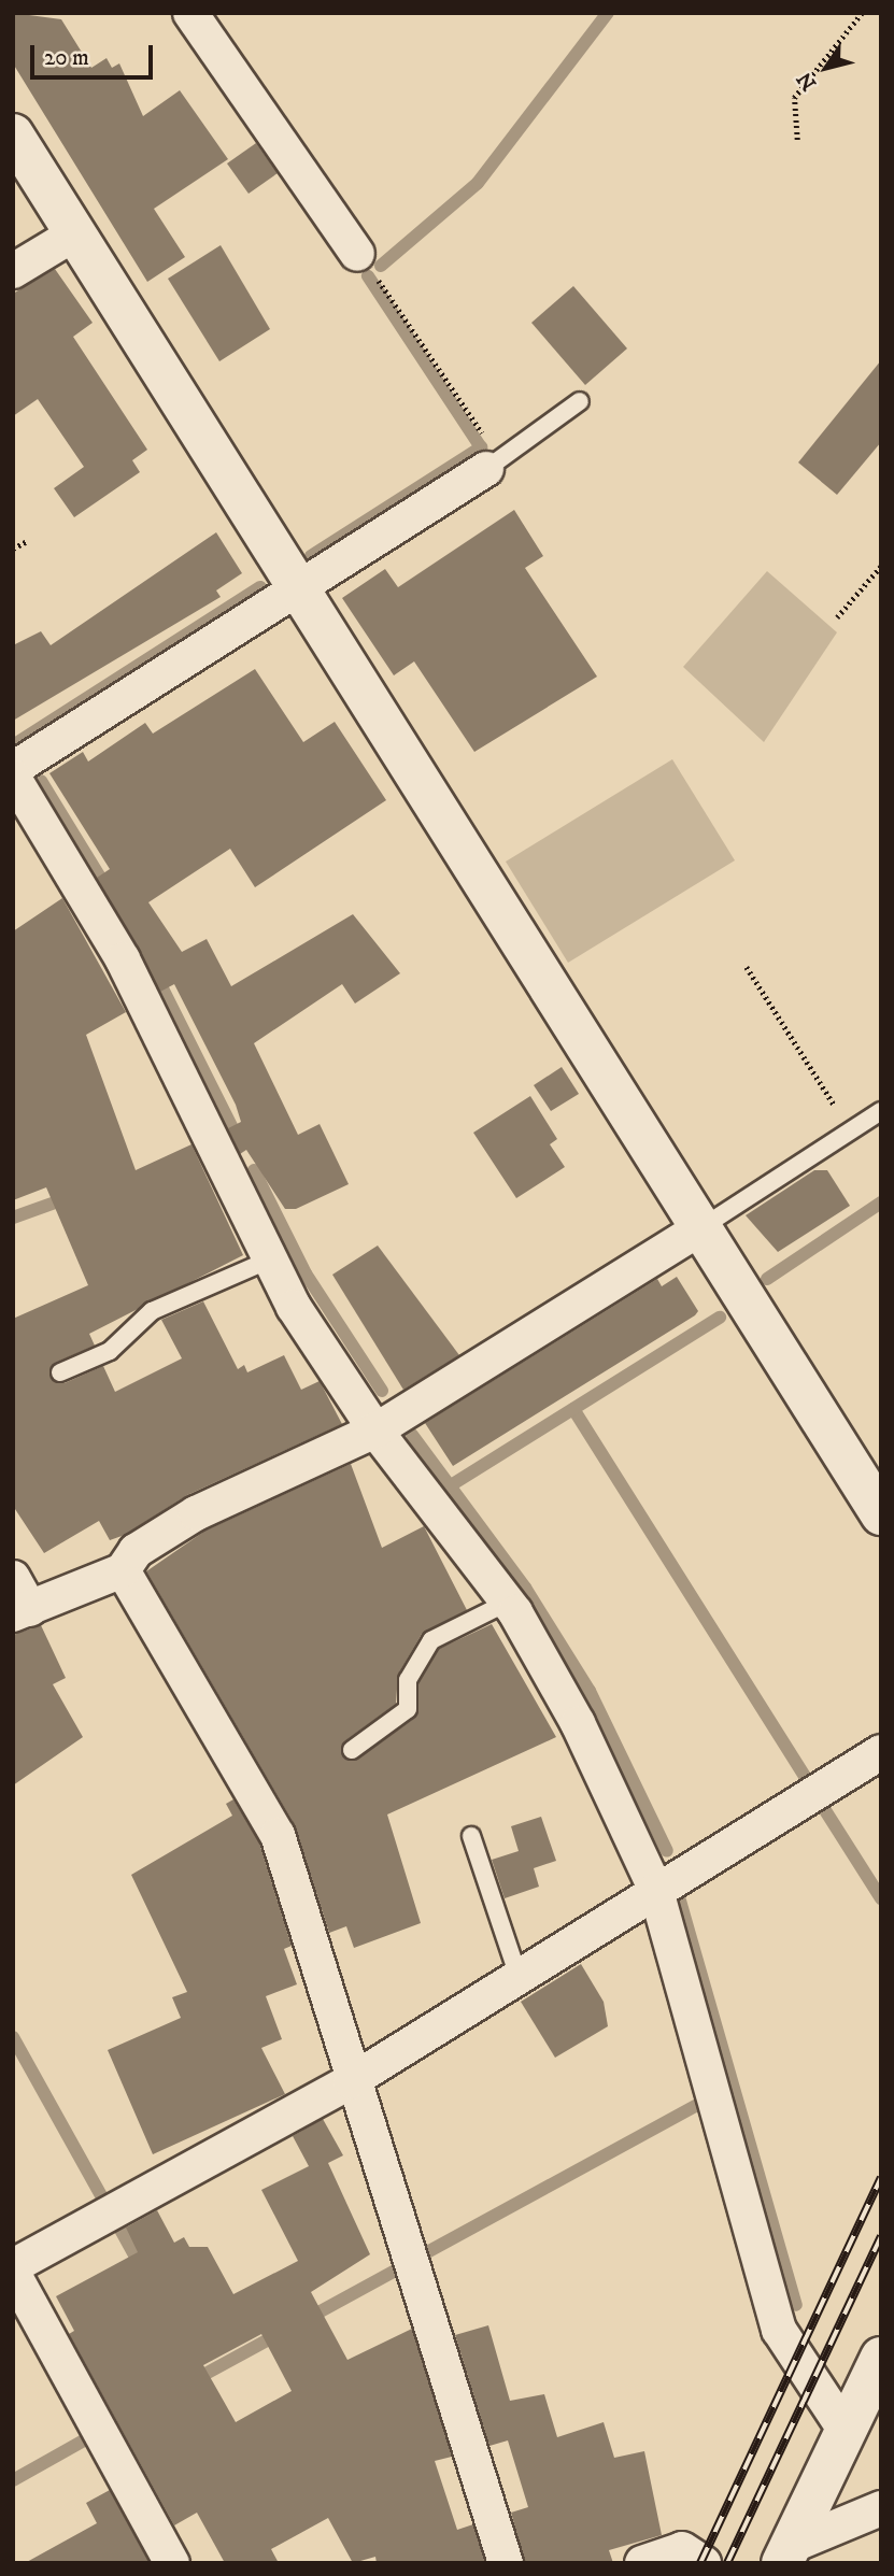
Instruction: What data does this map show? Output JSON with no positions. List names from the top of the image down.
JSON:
{
  "scale_bar": "20 m",
  "north": "bottom left"
}
